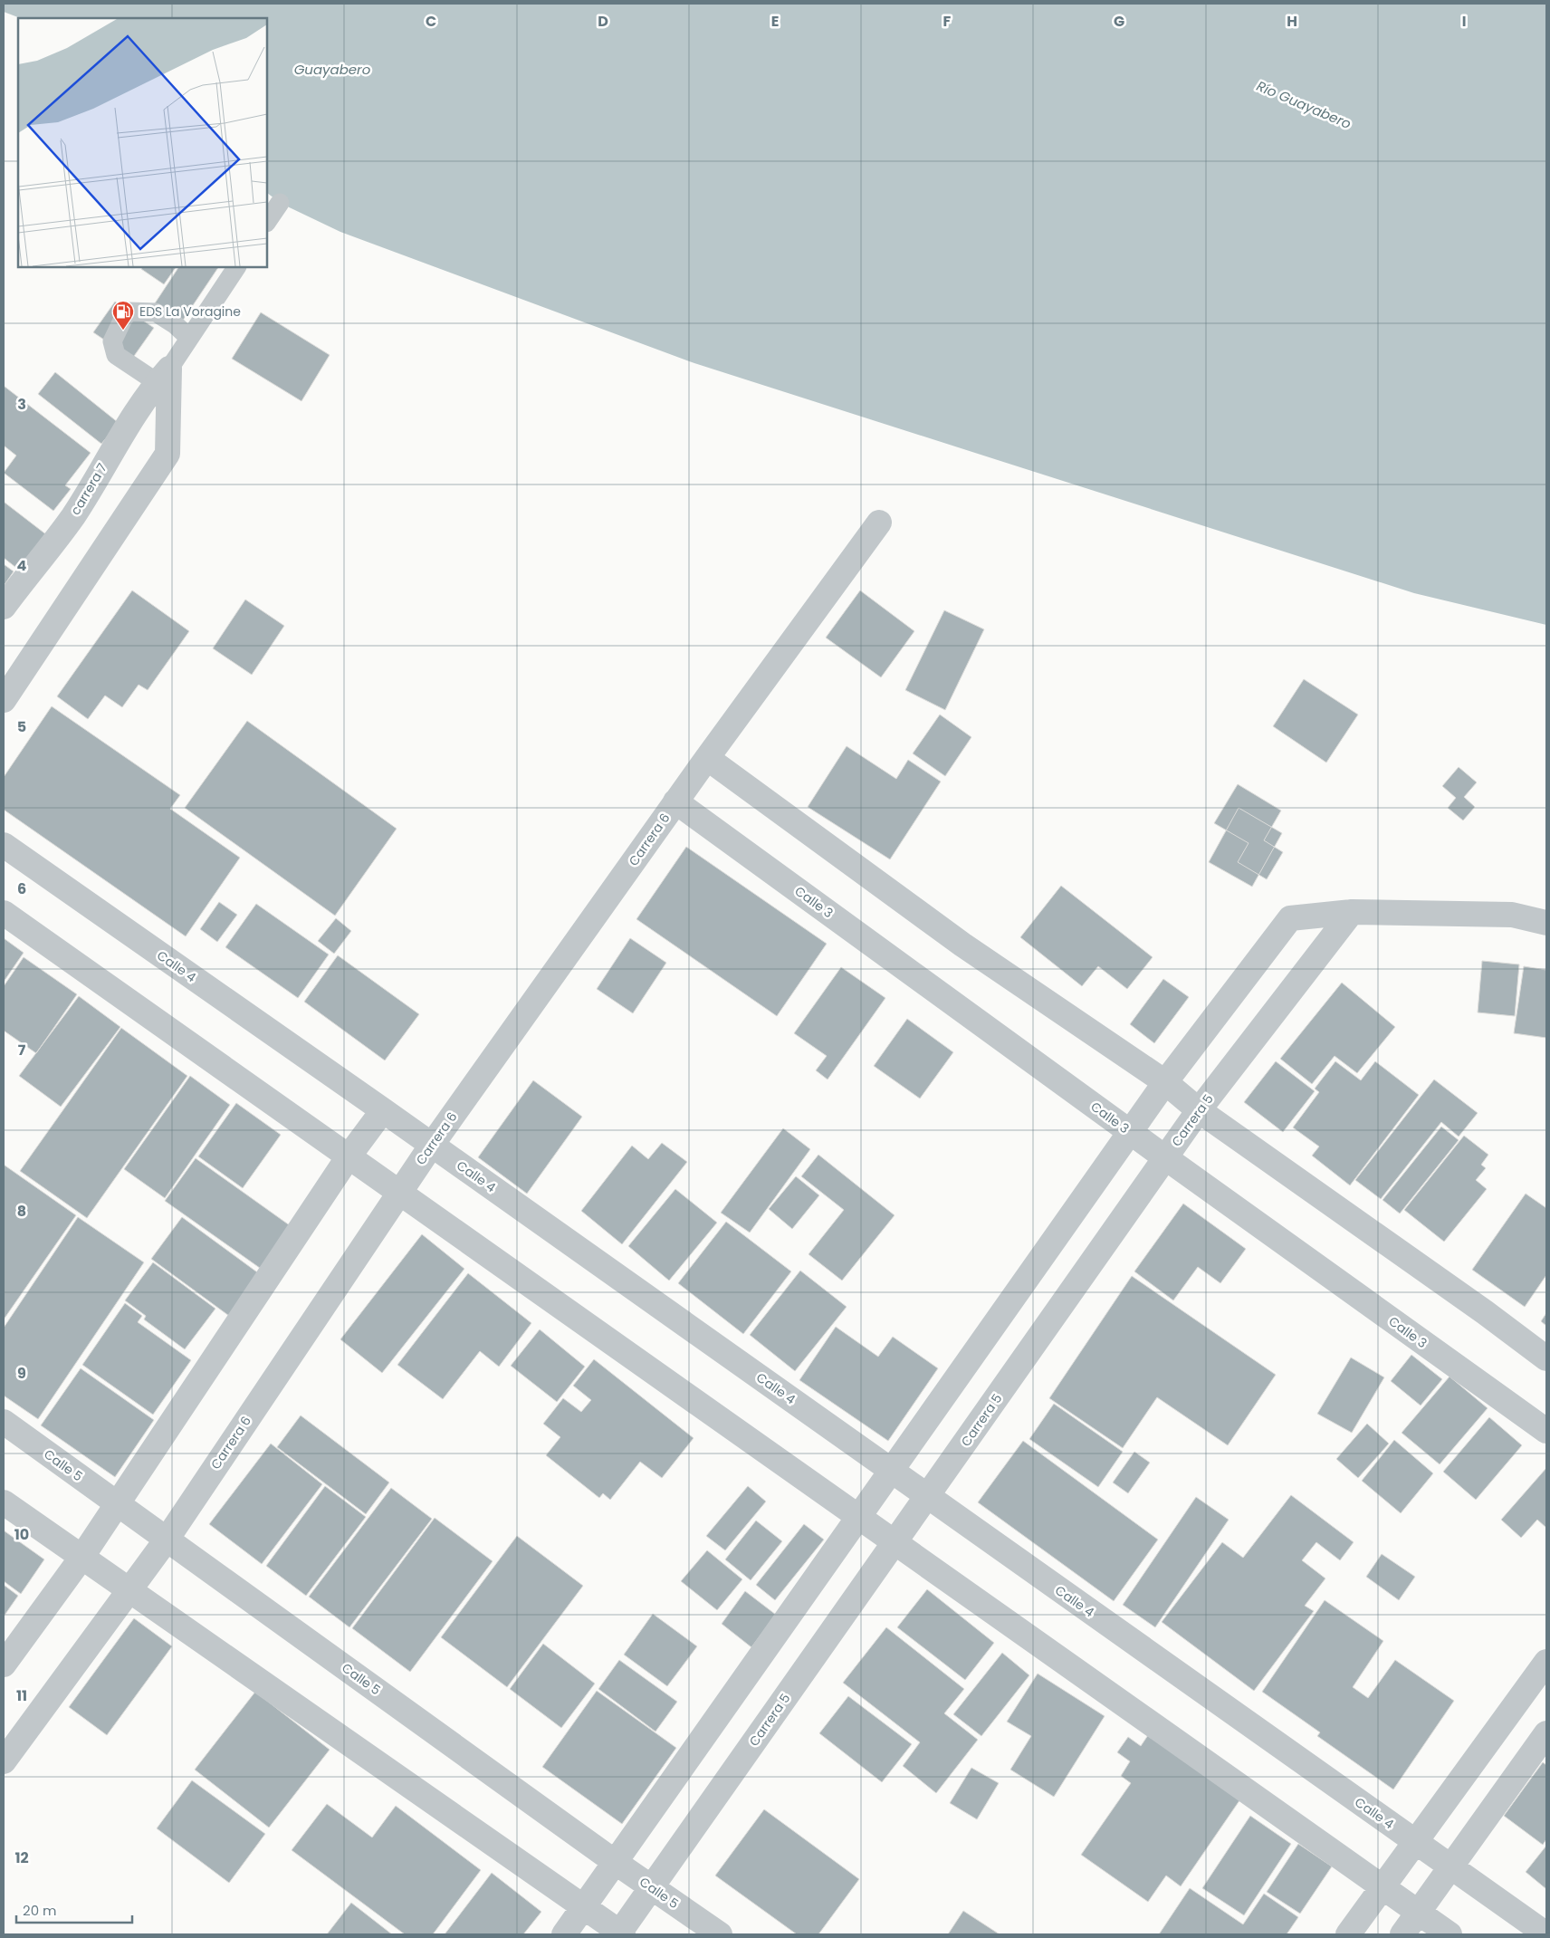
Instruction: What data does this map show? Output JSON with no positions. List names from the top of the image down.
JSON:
{
  "streets": {
    "street": [
      "carrera 7",
      "Carrera 6",
      "Calle 3",
      "Calle 4",
      "Carrera 5",
      "Calle 5"
    ]
  },
  "crossings": [
    ["Carrera 6", "Calle 3"],
    ["Carrera 6", "Calle 4"],
    ["Carrera 6", "Calle 5"],
    ["Calle 3", "Carrera 5"],
    ["Calle 4", "Carrera 5"],
    ["Carrera 5", "Calle 5"]
  ],
  "water": ["Guayabero", "Río Guayabero"],
  "places": {
    "fuel station": ["EDS La Voragine"]
  },
  "scale_bar": "20 m",
  "grid": {
    "columns": [
      "C",
      "D",
      "E",
      "F",
      "G",
      "H",
      "I"
    ],
    "rows": [
      "3",
      "4",
      "5",
      "6",
      "7",
      "8",
      "9",
      "10",
      "11",
      "12"
    ]
  }
}
